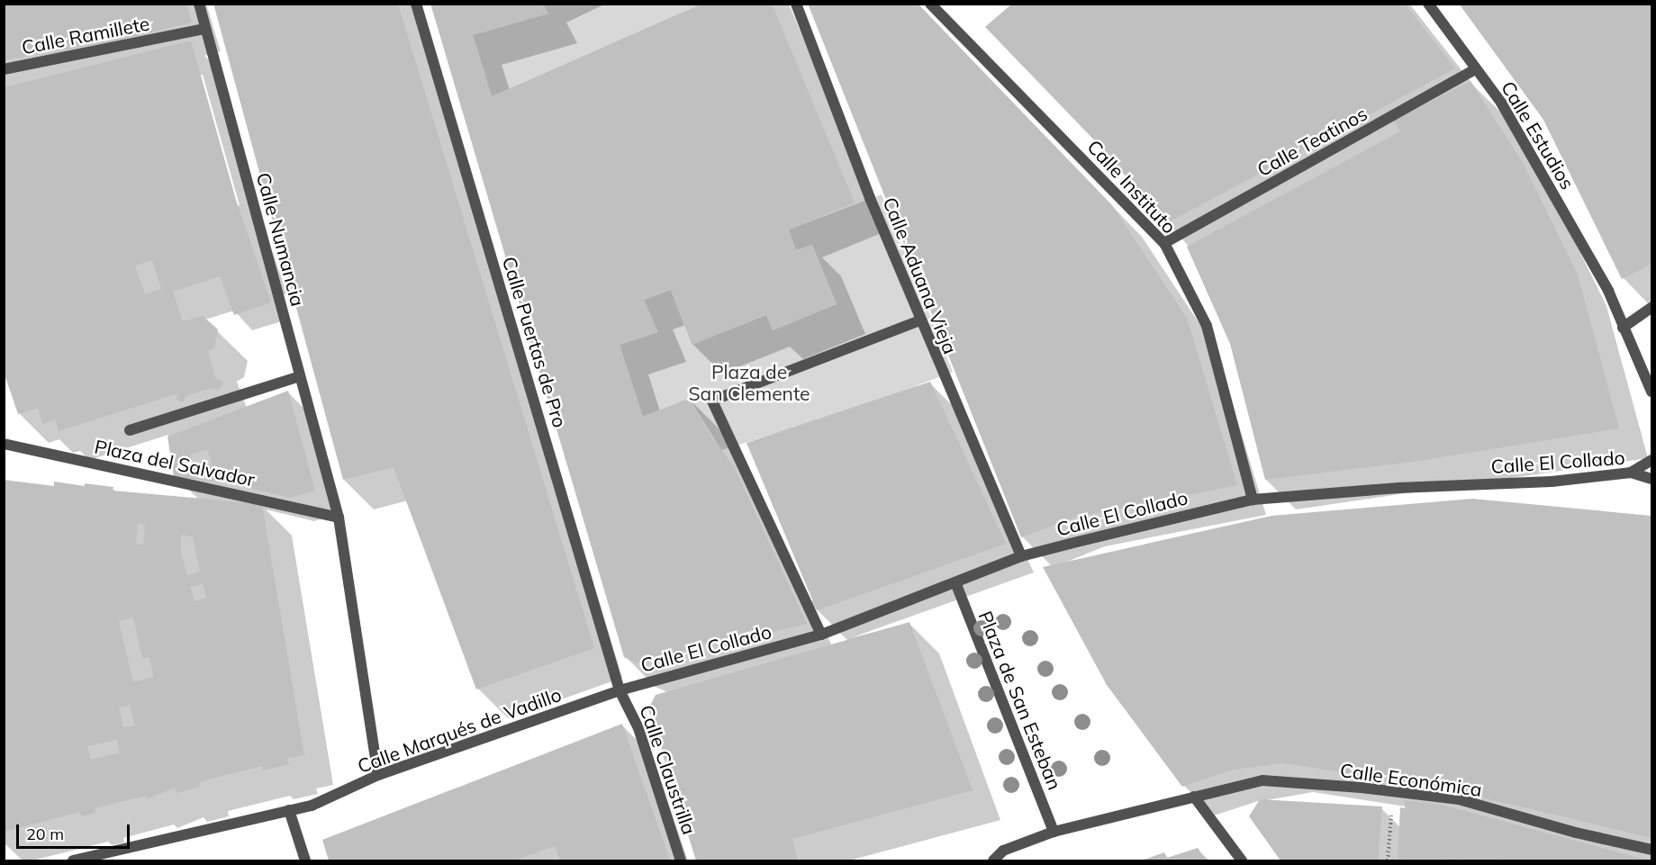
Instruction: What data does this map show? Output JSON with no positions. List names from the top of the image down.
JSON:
{
  "streets": {
    "street": [
      "Calle Ramillete",
      "Calle Estudios",
      "Calle Teatinos",
      "Calle Instituto",
      "Calle Numancia",
      "Calle Aduana Vieja",
      "Calle Puertas de Pro",
      "Calle El Collado",
      "Plaza del Salvador",
      "Plaza de San Esteban",
      "Calle Marqués de Vadillo",
      "Calle Claustrilla",
      "Calle Económica"
    ]
  },
  "crossings": [
    ["Calle Ramillete", "Calle Numancia"],
    ["Calle Estudios", "Calle Teatinos"],
    ["Calle Teatinos", "Calle Instituto"],
    ["Calle Instituto", "Calle El Collado"],
    ["Calle Numancia", "Plaza del Salvador"],
    ["Calle Numancia", "Calle Marqués de Vadillo"],
    ["Calle Aduana Vieja", "Calle El Collado"],
    ["Calle Puertas de Pro", "Calle El Collado"],
    ["Calle Puertas de Pro", "Calle Marqués de Vadillo"],
    ["Calle Puertas de Pro", "Calle Claustrilla"],
    ["Calle El Collado", "Plaza de San Esteban"],
    ["Calle El Collado", "Calle Marqués de Vadillo"],
    ["Calle El Collado", "Calle Claustrilla"],
    ["Calle Marqués de Vadillo", "Calle Claustrilla"]
  ],
  "parks": ["Plaza de San Clemente"],
  "scale_bar": "20 m"
}
